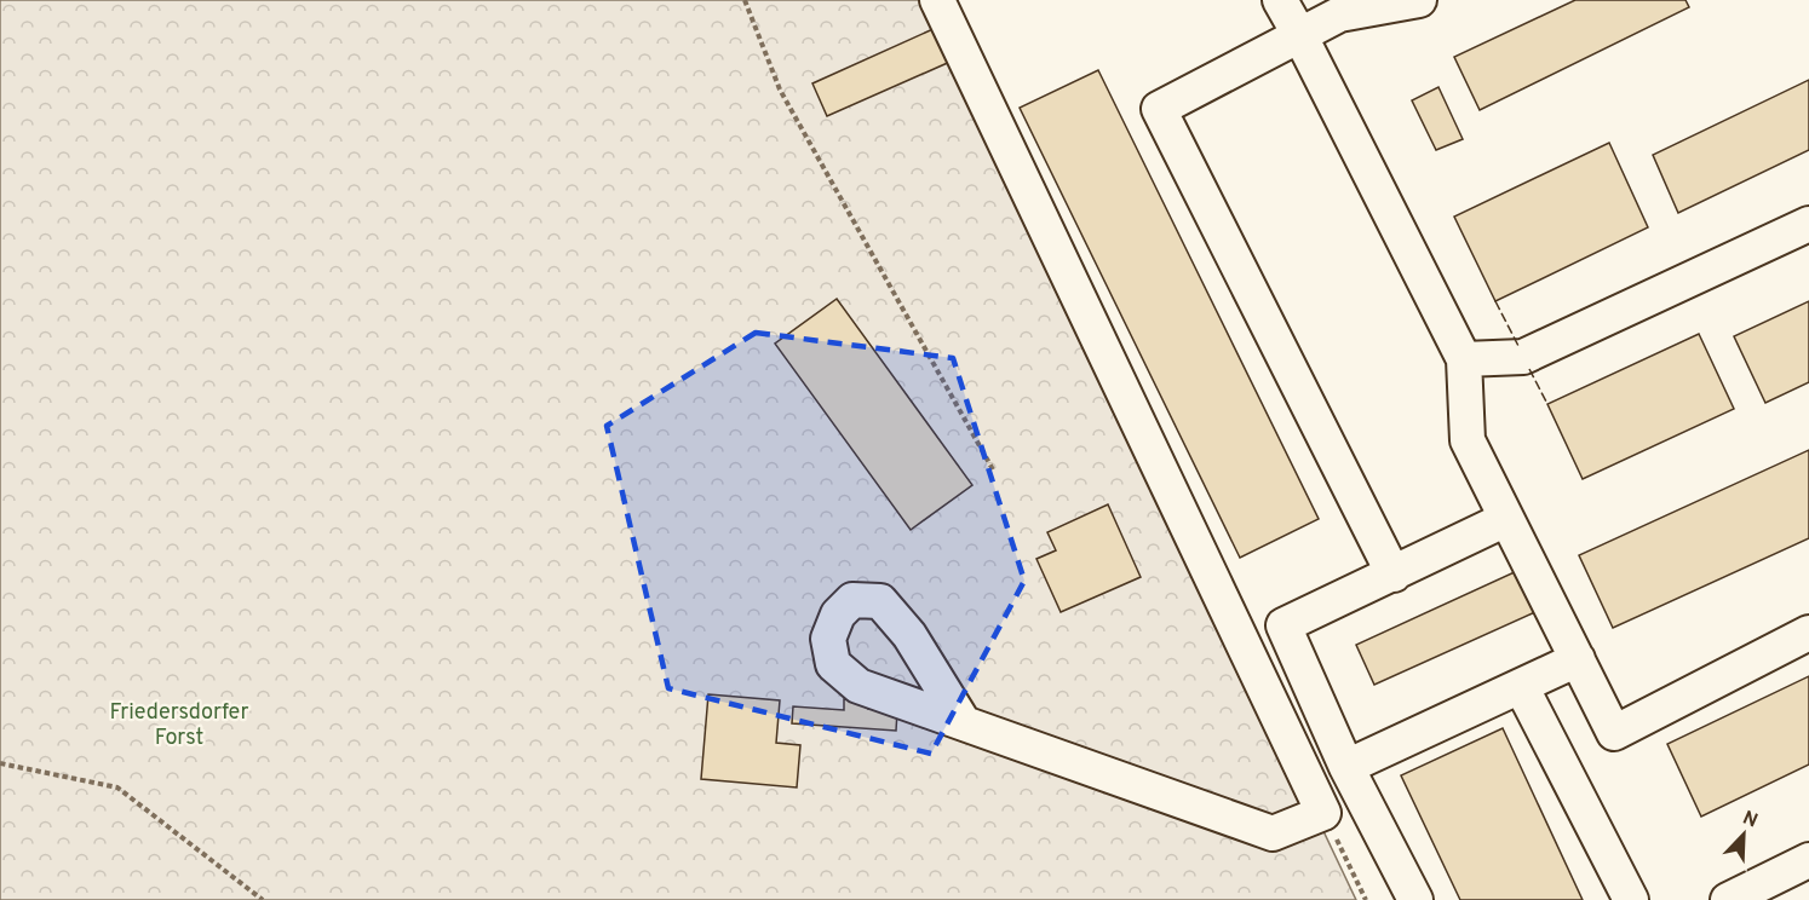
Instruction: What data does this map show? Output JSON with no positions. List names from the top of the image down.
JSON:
{
  "parks": ["Friedersdorfer Forst"],
  "north": "top right"
}
